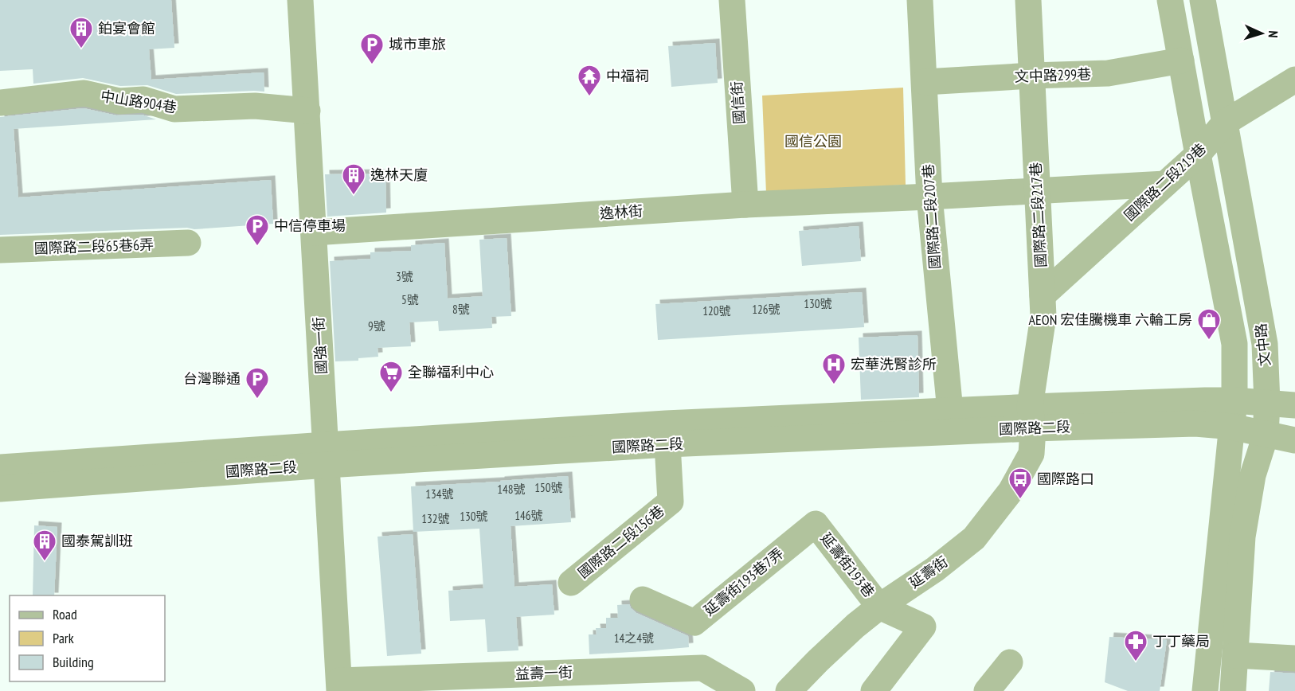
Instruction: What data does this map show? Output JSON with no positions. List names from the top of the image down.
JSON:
{
  "streets": {
    "street": [
      "文中路299巷",
      "中山路904巷",
      "國信街",
      "國際路二段219巷",
      "逸林街",
      "國際路二段217巷",
      "國際路二段207巷",
      "國際路二段65巷6弄",
      "文中路",
      "國強一街",
      "國際路二段",
      "國際路二段156巷",
      "延壽街193巷",
      "延壽街",
      "延壽街193巷7弄",
      "益壽一街"
    ]
  },
  "crossings": [
    ["文中路299巷", "國際路二段217巷"],
    ["文中路299巷", "國際路二段207巷"],
    ["文中路299巷", "文中路"],
    ["中山路904巷", "國強一街"],
    ["國信街", "逸林街"],
    ["國際路二段219巷", "逸林街"],
    ["國際路二段219巷", "國際路二段217巷"],
    ["國際路二段219巷", "文中路"],
    ["逸林街", "國際路二段217巷"],
    ["逸林街", "國際路二段207巷"],
    ["逸林街", "國強一街"],
    ["國際路二段217巷", "國際路二段"],
    ["國際路二段217巷", "延壽街"],
    ["國際路二段207巷", "國際路二段"],
    ["文中路", "國際路二段"],
    ["國強一街", "國際路二段"],
    ["國強一街", "益壽一街"],
    ["國際路二段", "國際路二段156巷"],
    ["國際路二段", "延壽街"],
    ["延壽街193巷", "延壽街"],
    ["延壽街193巷", "延壽街193巷7弄"]
  ],
  "parks": ["國信公園"],
  "places": {
    "building": ["鉑宴會館", "逸林天廈", "國泰駕訓班"],
    "parking": ["城市車旅", "中信停車場", "台灣聯通"],
    "temple": ["中福祠"],
    "shop": ["AEON 宏佳騰機車 六輪工房"],
    "hospital": ["宏華洗腎診所"],
    "supermarket": ["全聯福利中心"],
    "bus stop": ["國際路口"],
    "pharmacy": ["丁丁藥局"]
  },
  "house_numbers": [
    "3號",
    "5號",
    "130號",
    "8號",
    "126號",
    "120號",
    "9號",
    "150號",
    "148號",
    "134號",
    "146號",
    "130號",
    "132號",
    "14之4號"
  ],
  "legend": ["Road", "Park", "Building"],
  "north": "right"
}
